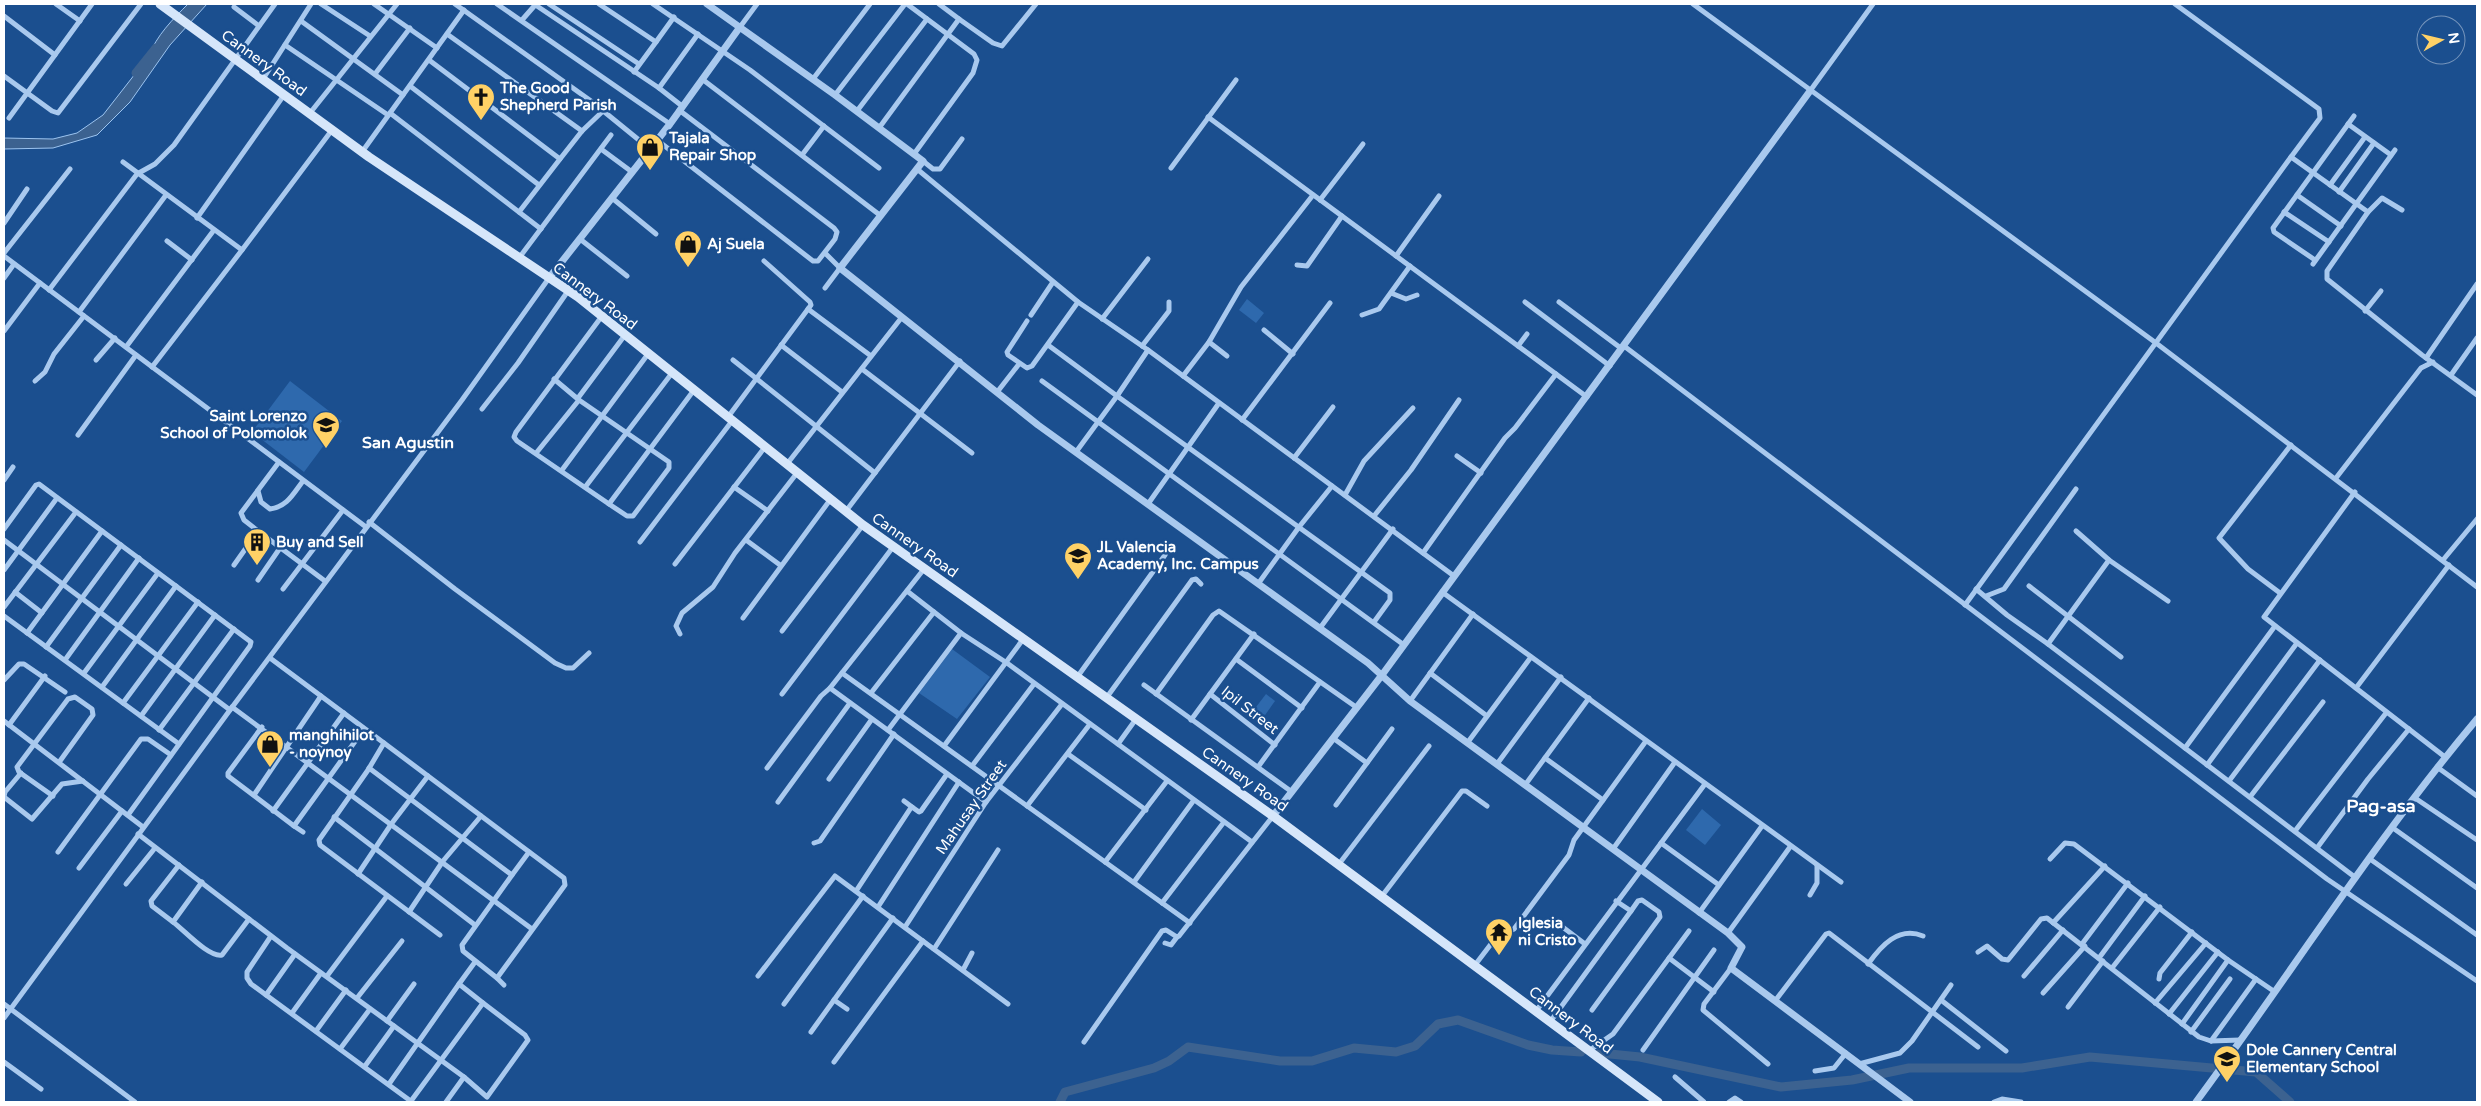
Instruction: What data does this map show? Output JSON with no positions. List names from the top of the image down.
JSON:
{
  "streets": {
    "main road": ["Cannery Road"],
    "street": ["Ipil Street", "Mahusay Street"]
  },
  "districts": ["San Agustin", "Pag-asa"],
  "places": {
    "church": ["The Good Shepherd Parish"],
    "shop": ["Tajala Repair Shop", "Aj Suela", "manghihilot - noynoy"],
    "school or university": ["Saint Lorenzo School of Polomolok", "JL Valencia Academy, Inc. Campus", "Dole Cannery Central Elementary School"],
    "building": ["Buy and Sell"],
    "temple": ["Iglesia ni Cristo"]
  },
  "north": "right"
}
